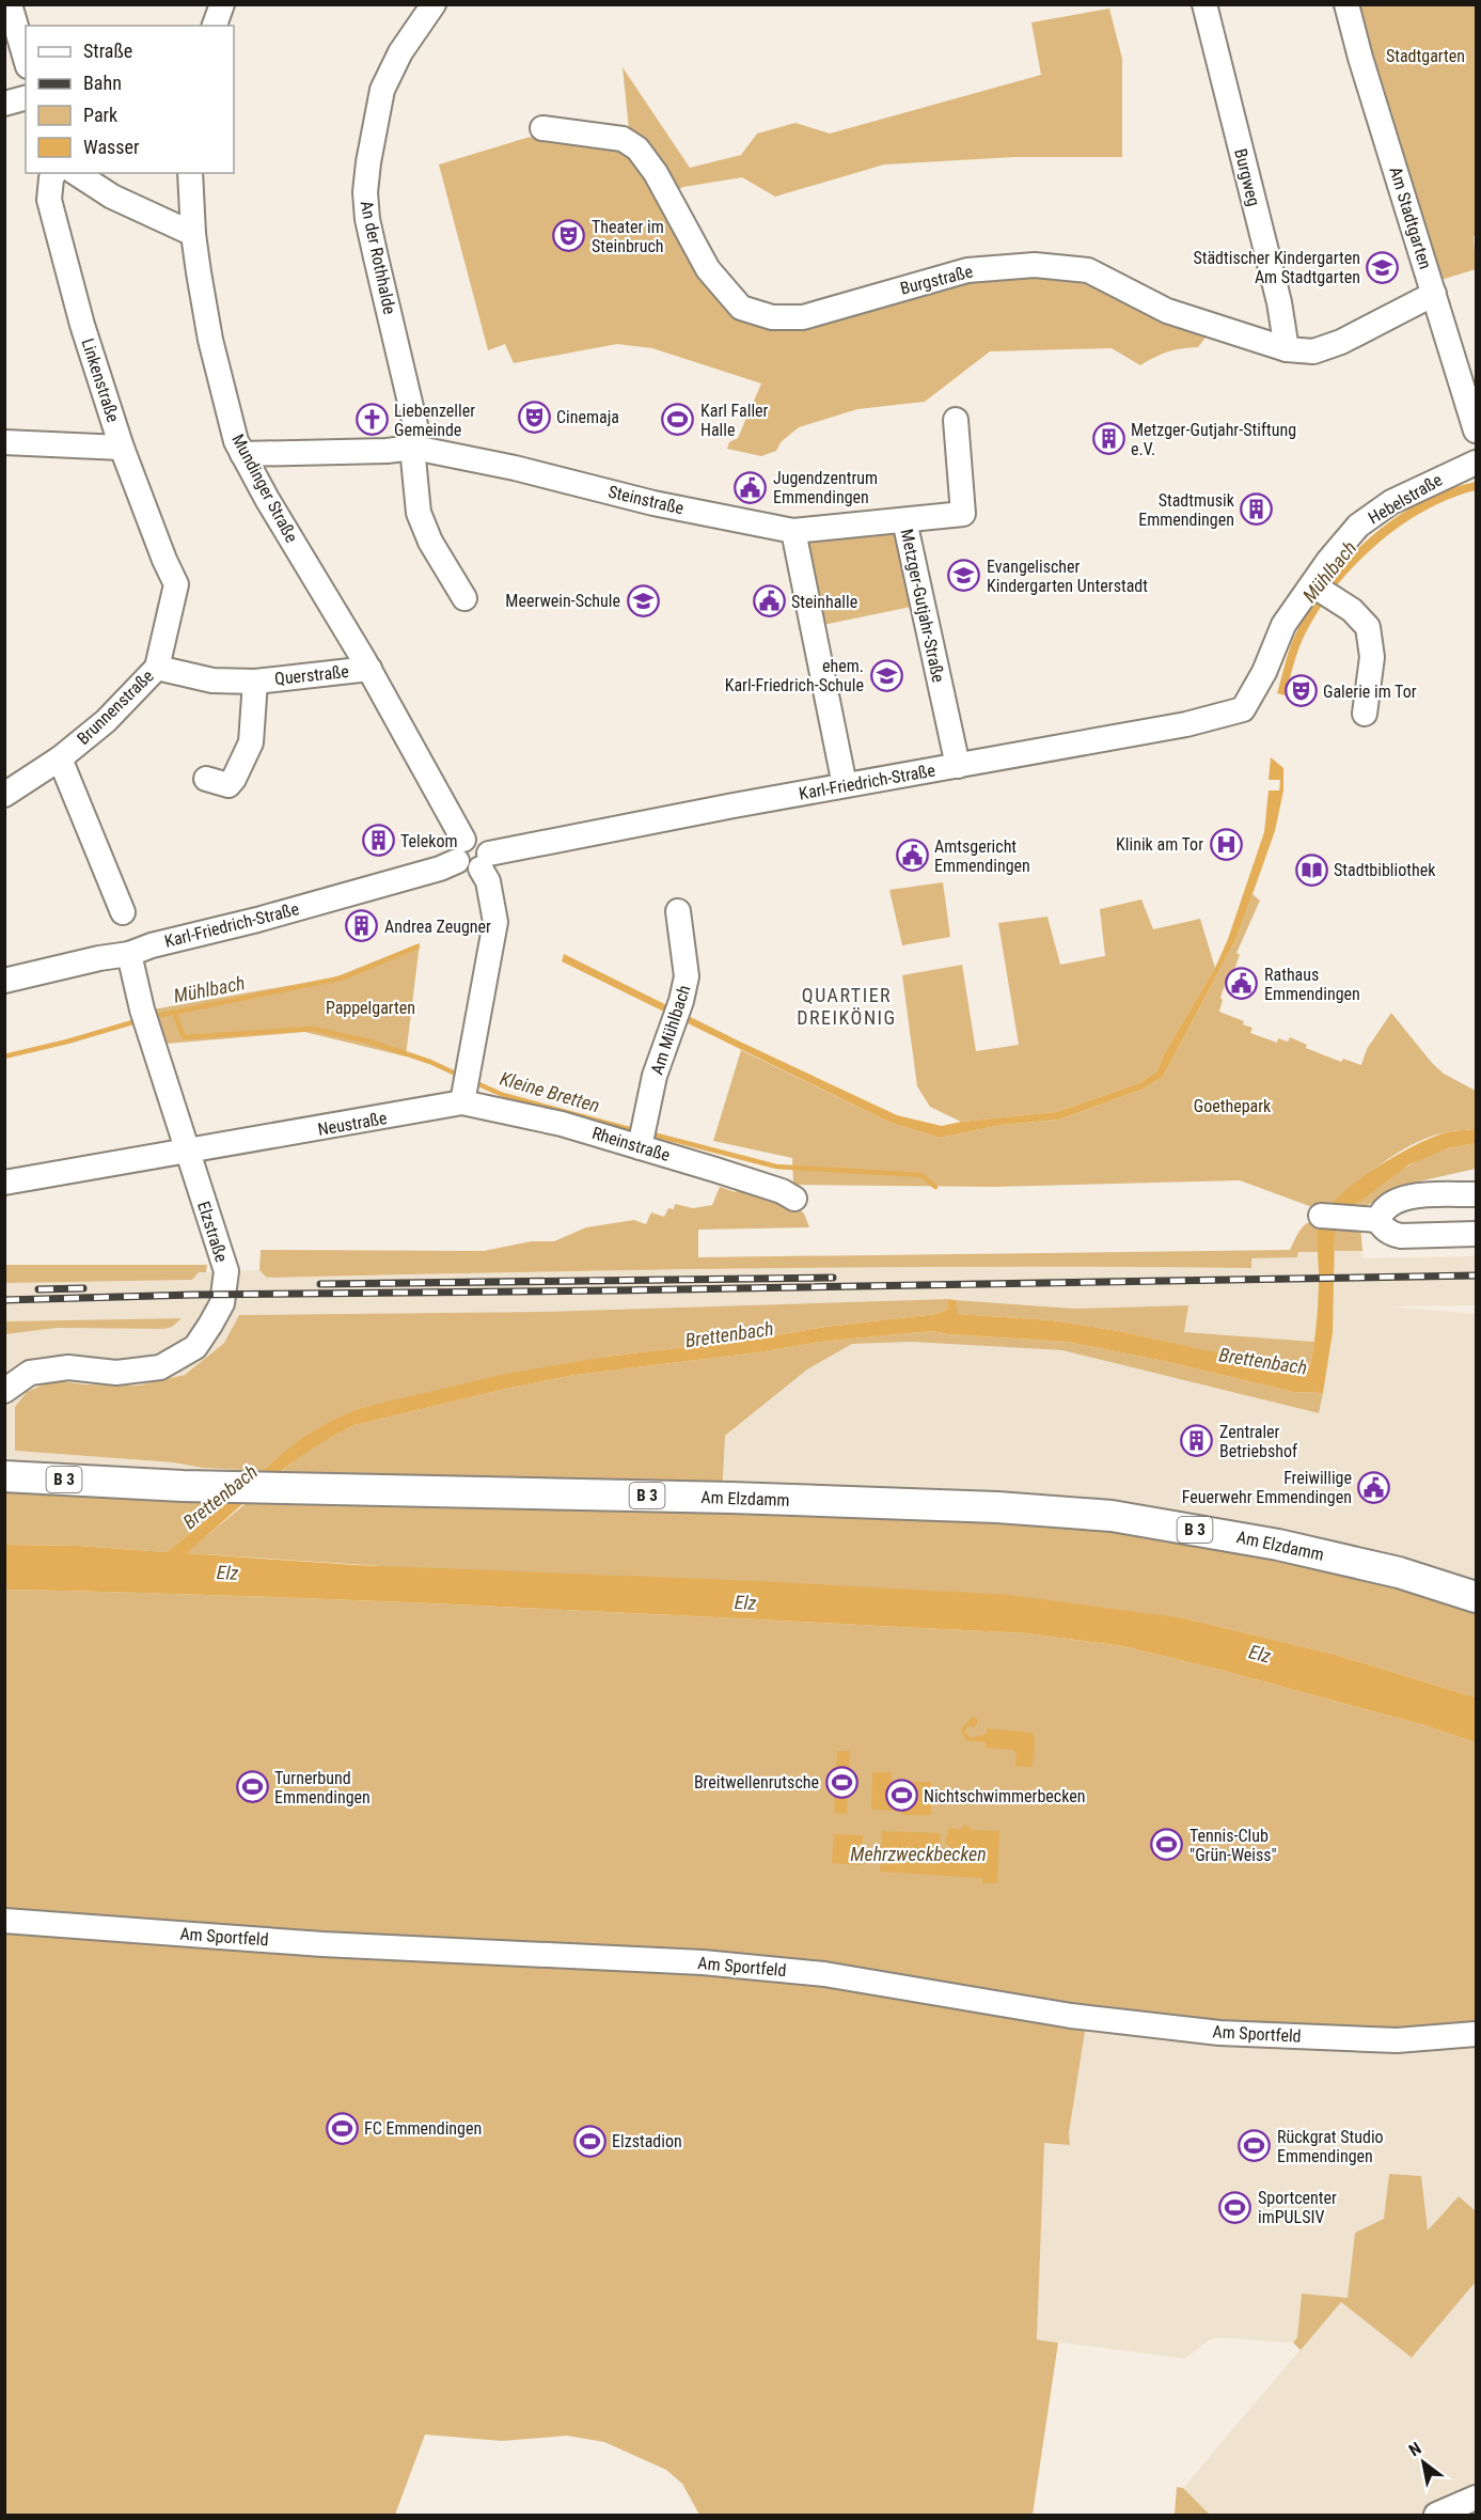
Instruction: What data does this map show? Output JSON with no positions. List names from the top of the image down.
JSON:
{
  "streets": {
    "main road": ["B 3", "Am Elzdamm"],
    "street": [
      "Burgweg",
      "Am Stadtgarten",
      "An der Rothhalde",
      "Burgstraße",
      "Linkenstraße",
      "Mundinger Straße",
      "Hebelstraße",
      "Steinstraße",
      "Metzger-Gutjahr-Straße",
      "Querstraße",
      "Brunnenstraße",
      "Karl-Friedrich-Straße",
      "Am Mühlbach",
      "Neustraße",
      "Rheinstraße",
      "Elzstraße",
      "Am Sportfeld"
    ]
  },
  "crossings": [
    ["Burgweg", "Burgstraße"],
    ["Am Stadtgarten", "Burgstraße"],
    ["An der Rothhalde", "Steinstraße"],
    ["Linkenstraße", "Brunnenstraße"],
    ["Mundinger Straße", "Steinstraße"],
    ["Mundinger Straße", "Querstraße"],
    ["Mundinger Straße", "Karl-Friedrich-Straße"],
    ["Hebelstraße", "Karl-Friedrich-Straße"],
    ["Steinstraße", "Metzger-Gutjahr-Straße"],
    ["Metzger-Gutjahr-Straße", "Karl-Friedrich-Straße"],
    ["Querstraße", "Brunnenstraße"],
    ["Karl-Friedrich-Straße", "Elzstraße"],
    ["Am Mühlbach", "Rheinstraße"],
    ["Neustraße", "Rheinstraße"],
    ["Neustraße", "Elzstraße"]
  ],
  "districts": ["QUARTIER DREIKÖNIG"],
  "water": [
    "Mühlbach",
    "Kleine Bretten",
    "Brettenbach",
    "Elz",
    "Mehrzweckbecken"
  ],
  "parks": ["Stadtgarten", "Pappelgarten", "Goethepark"],
  "places": {
    "theatre": ["Theater im Steinbruch", "Cinemaja", "Galerie im Tor"],
    "school or university": [
      "Städtischer Kindergarten Am Stadtgarten",
      "Evangelischer Kindergarten Unterstadt",
      "Meerwein-Schule",
      "ehem. Karl-Friedrich-Schule"
    ],
    "church": ["Liebenzeller Gemeinde"],
    "sports": [
      "Karl Faller Halle",
      "Breitwellenrutsche",
      "Turnerbund Emmendingen",
      "Nichtschwimmerbecken",
      "Tennis-Club \"Grün-Weiss\"",
      "FC Emmendingen",
      "Elzstadion",
      "Rückgrat Studio Emmendingen",
      "Sportcenter imPULSIV"
    ],
    "building": [
      "Metzger-Gutjahr-Stiftung e.V.",
      "Stadtmusik Emmendingen",
      "Telekom",
      "Andrea Zeugner",
      "Zentraler Betriebshof"
    ],
    "public building": [
      "Jugendzentrum Emmendingen",
      "Steinhalle",
      "Amtsgericht Emmendingen",
      "Rathaus Emmendingen",
      "Freiwillige Feuerwehr Emmendingen"
    ],
    "hospital": ["Klinik am Tor"],
    "library": ["Stadtbibliothek"]
  },
  "legend": [
    "Straße",
    "Bahn",
    "Park",
    "Wasser"
  ],
  "north": "top left"
}
